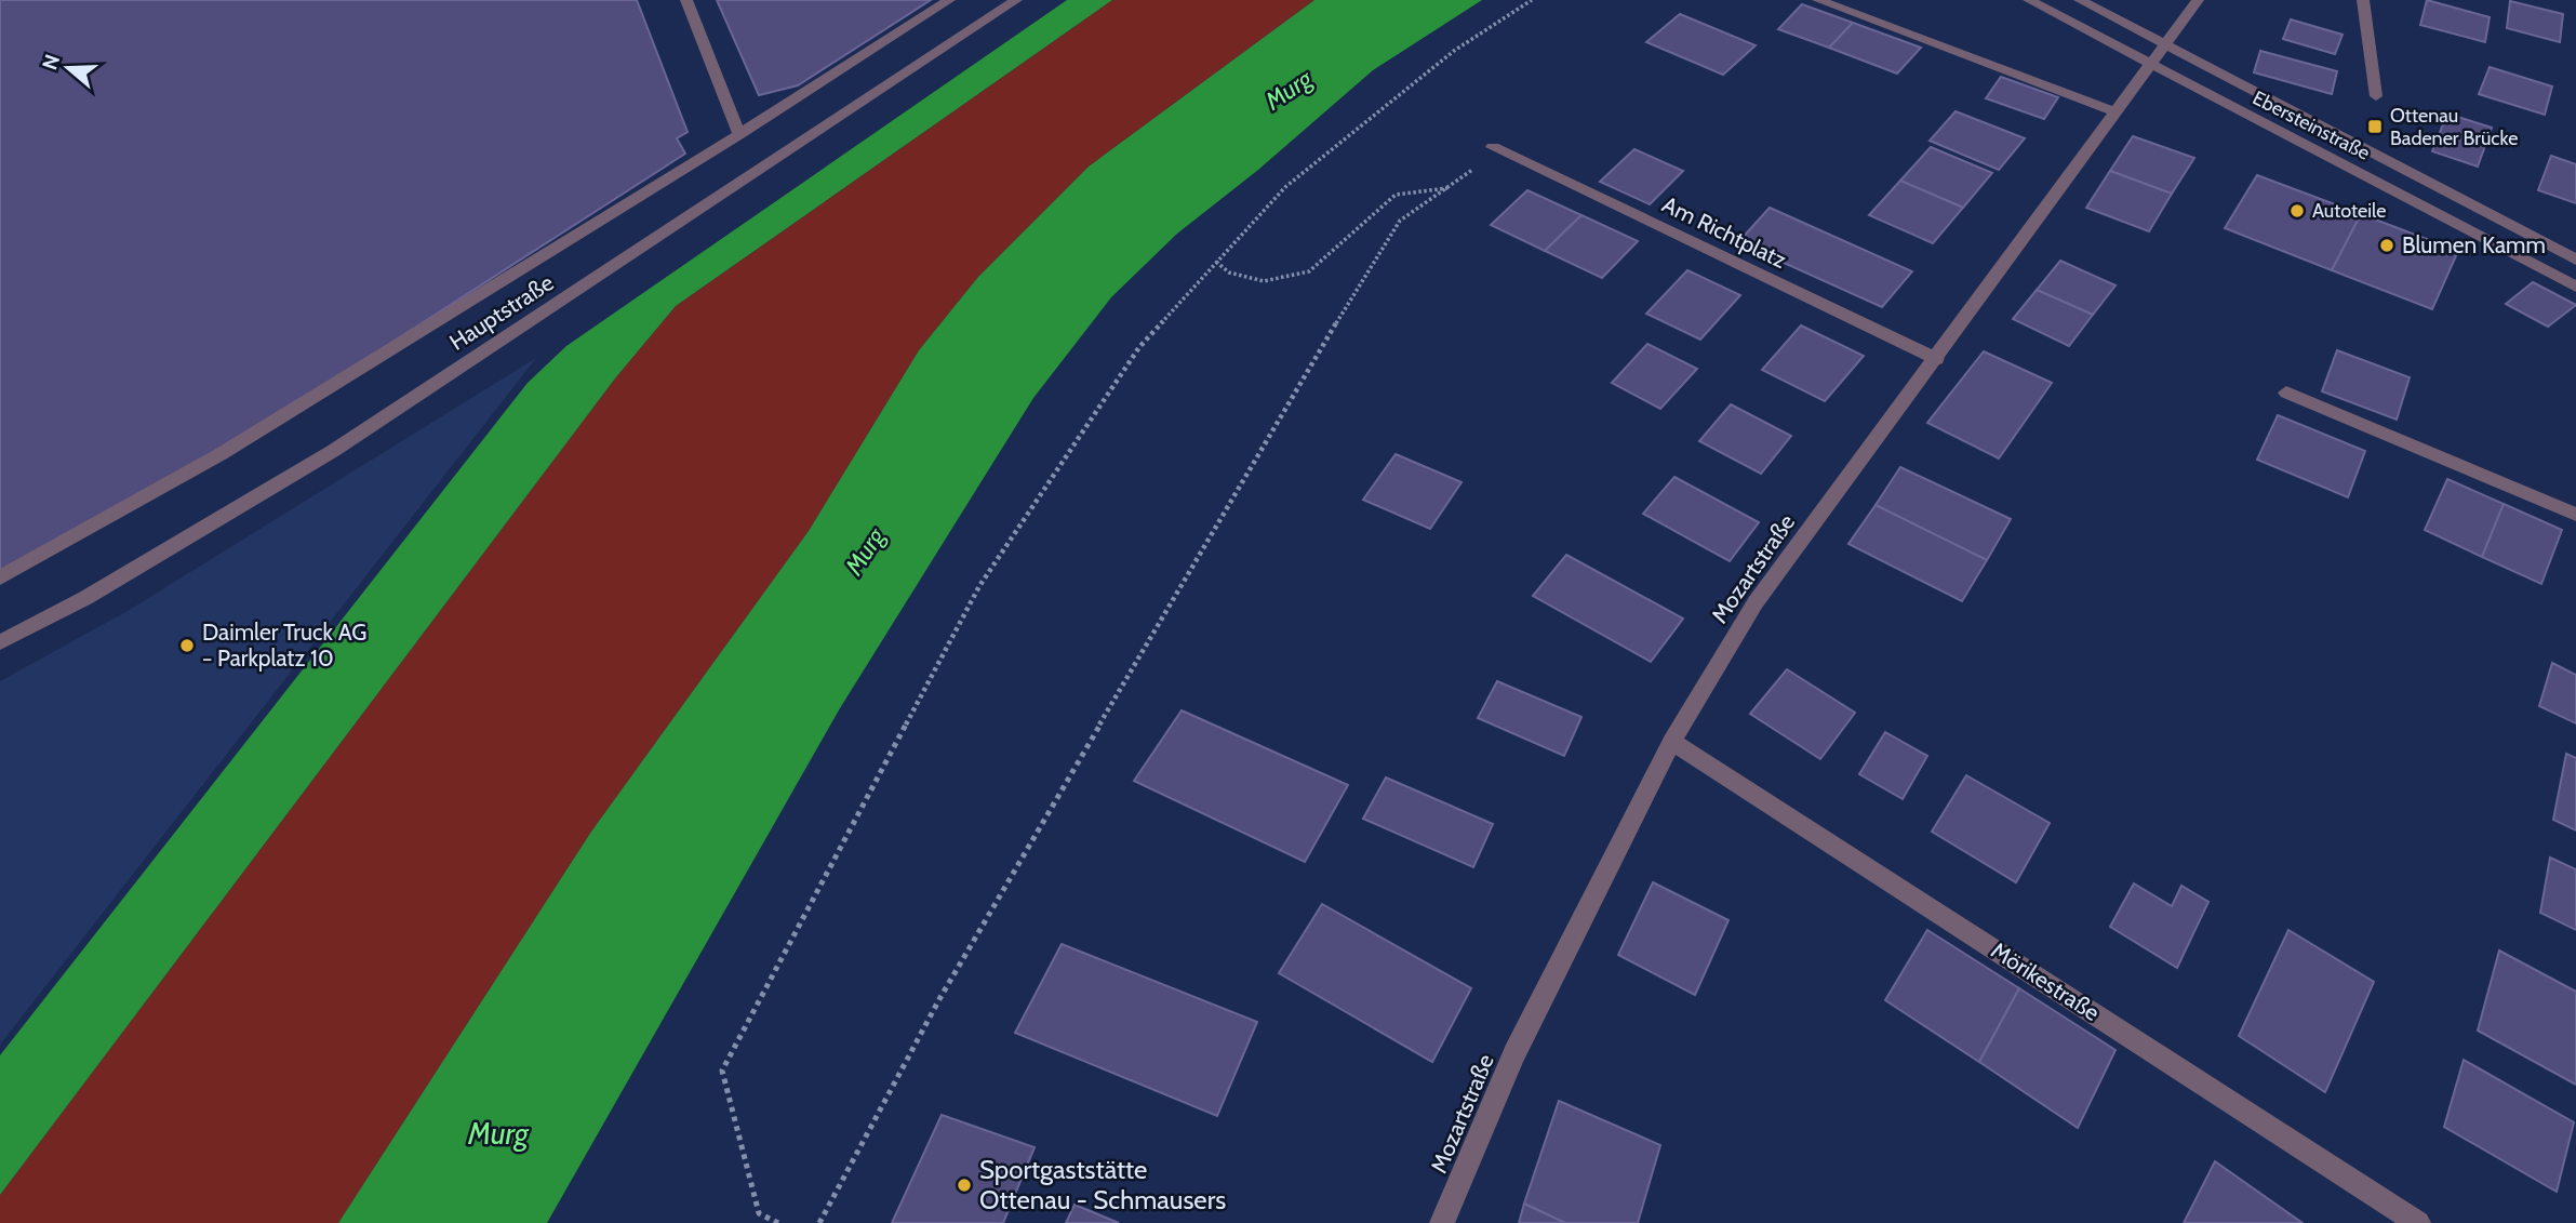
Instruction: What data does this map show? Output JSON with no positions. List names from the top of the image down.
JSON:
{
  "streets": {
    "street": [
      "Ebersteinstraße",
      "Am Richtplatz",
      "Hauptstraße",
      "Mozartstraße",
      "Mörikestraße"
    ]
  },
  "crossings": [
    ["Ebersteinstraße", "Mozartstraße"],
    ["Am Richtplatz", "Mozartstraße"],
    ["Mozartstraße", "Mörikestraße"]
  ],
  "water": ["Murg"],
  "places": {
    "transit": ["Ottenau Badener Brücke"],
    "other": [
      "Autoteile",
      "Blumen Kamm",
      "Daimler Truck AG − Parkplatz 10",
      "Sportgaststätte Ottenau - Schmausers"
    ]
  },
  "north": "left"
}
